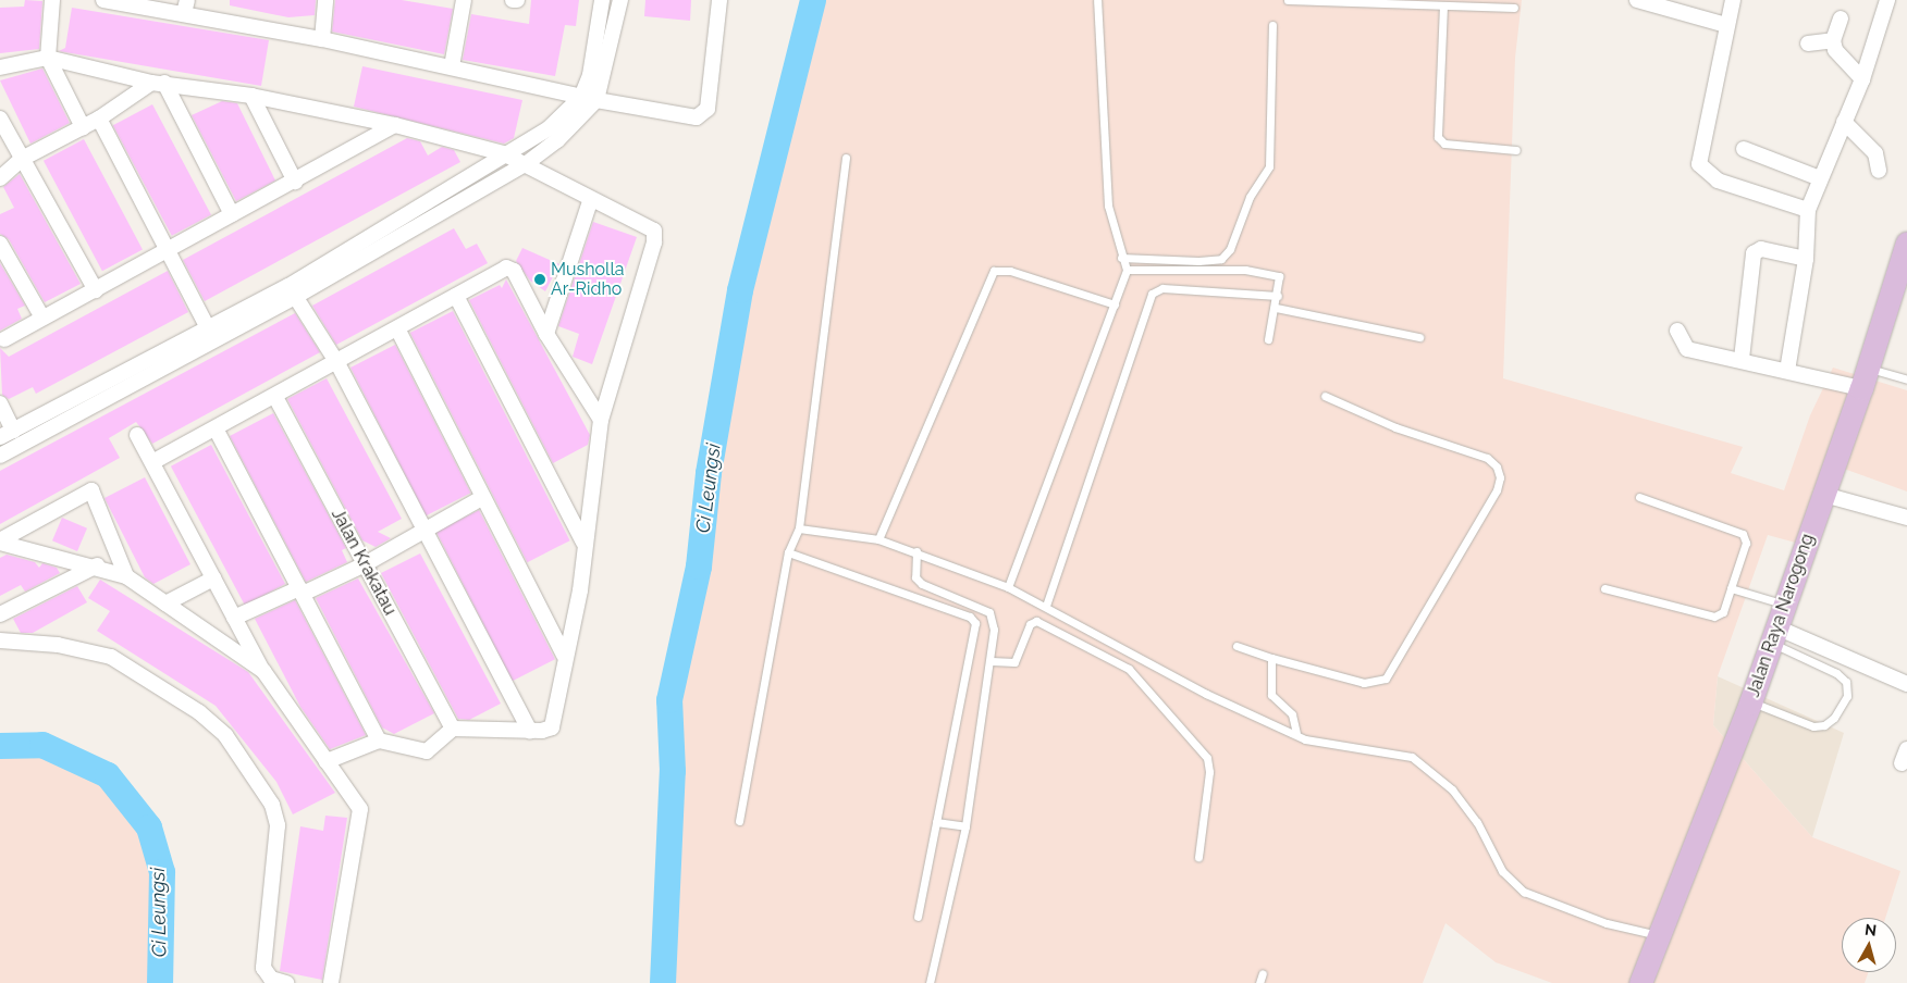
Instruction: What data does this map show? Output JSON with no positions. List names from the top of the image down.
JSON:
{
  "streets": {
    "main road": ["Jalan Raya Narogong"],
    "street": ["Jalan Krakatau"]
  },
  "water": ["Ci Leungsi"],
  "places": ["Musholla Ar-Ridho"],
  "north": "top"
}
